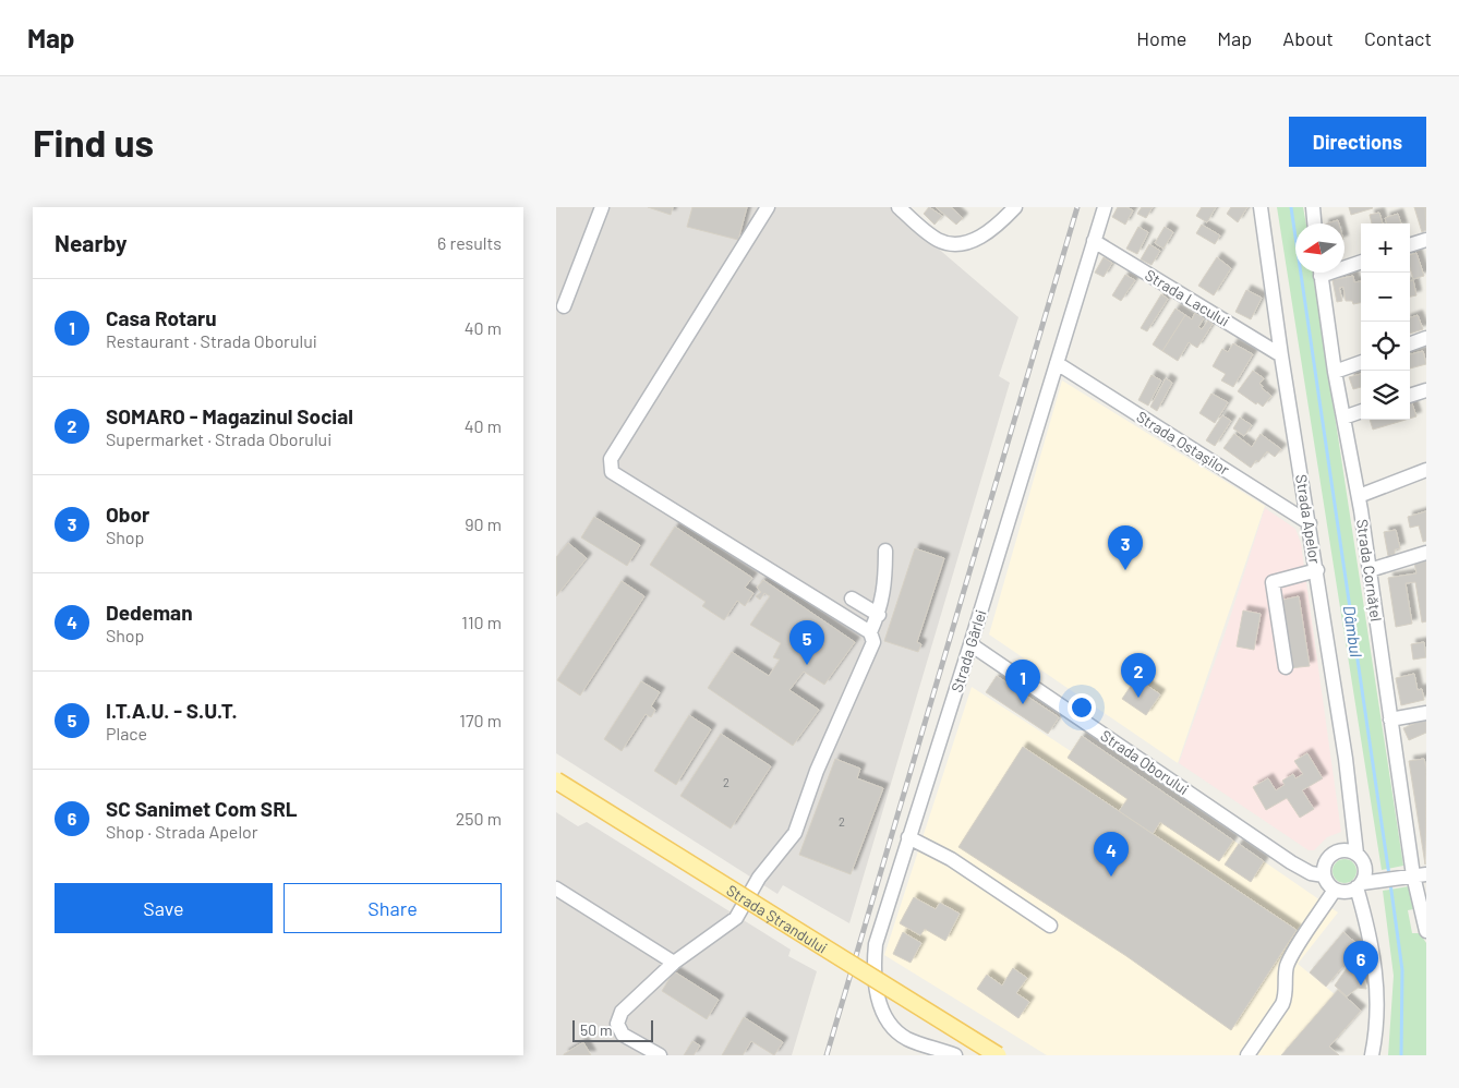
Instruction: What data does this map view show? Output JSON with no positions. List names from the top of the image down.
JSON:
{
  "streets": {
    "main road": ["Strada Ștrandului"],
    "street": [
      "Strada Lacului",
      "Strada Ostașilor",
      "Strada Apelor",
      "Strada Cornățel",
      "Strada Gârlei",
      "Strada Oborului"
    ]
  },
  "crossings": [
    ["Strada Lacului", "Strada Apelor"],
    ["Strada Lacului", "Strada Gârlei"],
    ["Strada Ostașilor", "Strada Apelor"],
    ["Strada Ostașilor", "Strada Gârlei"],
    ["Strada Apelor", "Strada Oborului"],
    ["Strada Gârlei", "Strada Oborului"]
  ],
  "water": ["Dâmbul"],
  "house_numbers": ["2", "2"],
  "scale_bar": "50 m",
  "north": "left",
  "page": {
    "header": "Map",
    "nav": [
      "Home",
      "Map",
      "About",
      "Contact"
    ],
    "buttons": [
      "Directions",
      ["Save", "Share"]
    ],
    "title": "Find us",
    "heading": ["Nearby", "6 results"],
    "map_buttons": ["+", "−"],
    "list": [
      {
        "mark": "1",
        "name": "Casa Rotaru",
        "note": "Restaurant · Strada Oborului",
        "value": "40 m"
      },
      {
        "mark": "2",
        "name": "SOMARO - Magazinul Social",
        "note": "Supermarket · Strada Oborului",
        "value": "40 m"
      },
      {
        "mark": "3",
        "name": "Obor",
        "note": "Shop",
        "value": "90 m"
      },
      {
        "mark": "4",
        "name": "Dedeman",
        "note": "Shop",
        "value": "110 m"
      },
      {
        "mark": "5",
        "name": "I.T.A.U. - S.U.T.",
        "note": "Place",
        "value": "170 m"
      },
      {
        "mark": "6",
        "name": "SC Sanimet Com SRL",
        "note": "Shop · Strada Apelor",
        "value": "250 m"
      }
    ],
    "pins": [
      "3",
      "5",
      "2",
      "1",
      "4",
      "6"
    ],
    "scale": "50 m"
  }
}
